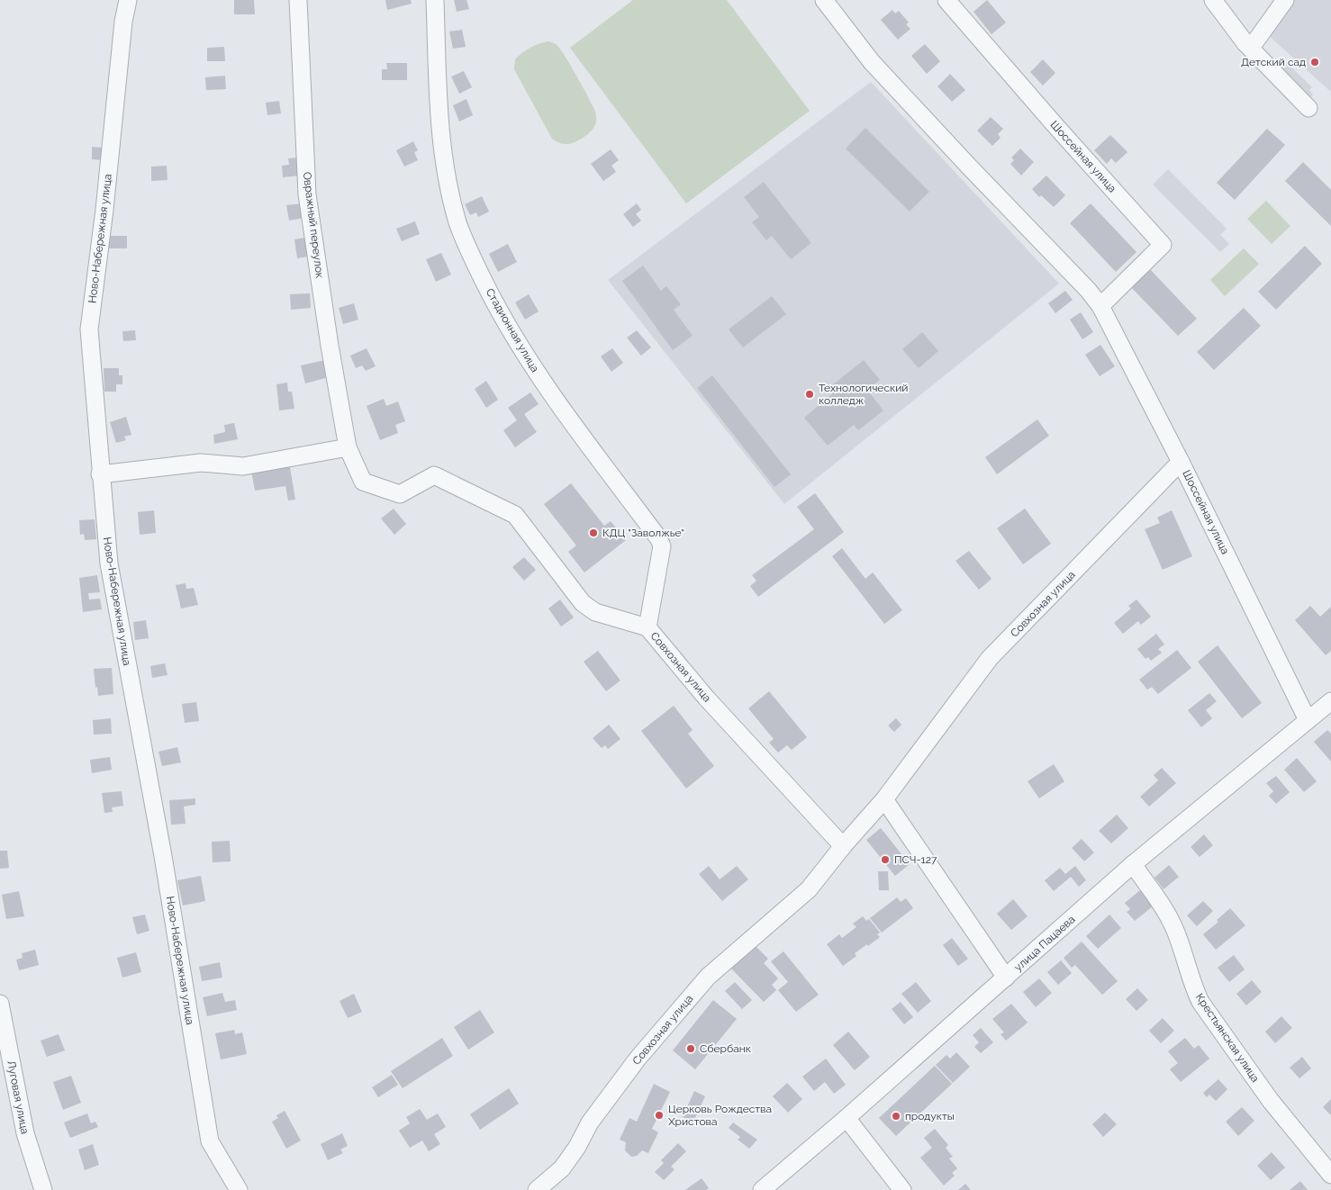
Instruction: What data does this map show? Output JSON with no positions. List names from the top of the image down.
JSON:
{
  "streets": {
    "street": [
      "Шоссейная улица",
      "Овражный переулок",
      "Ново-Набережная улица",
      "Стадионная улица",
      "Совхозная улица",
      "улица Пацаева",
      "Крестьянская улица",
      "Луговая улица"
    ]
  },
  "crossings": [
    ["Шоссейная улица", "Совхозная улица"],
    ["Шоссейная улица", "улица Пацаева"],
    ["Овражный переулок", "Совхозная улица"],
    ["Стадионная улица", "Совхозная улица"],
    ["улица Пацаева", "Крестьянская улица"]
  ],
  "places": [
    "Детский сад",
    "Технологический колледж",
    "КДЦ \"Заволжье\"",
    "ПСЧ-127",
    "Сбербанк",
    "Церковь Рождества Христова",
    "продукты"
  ]
}
